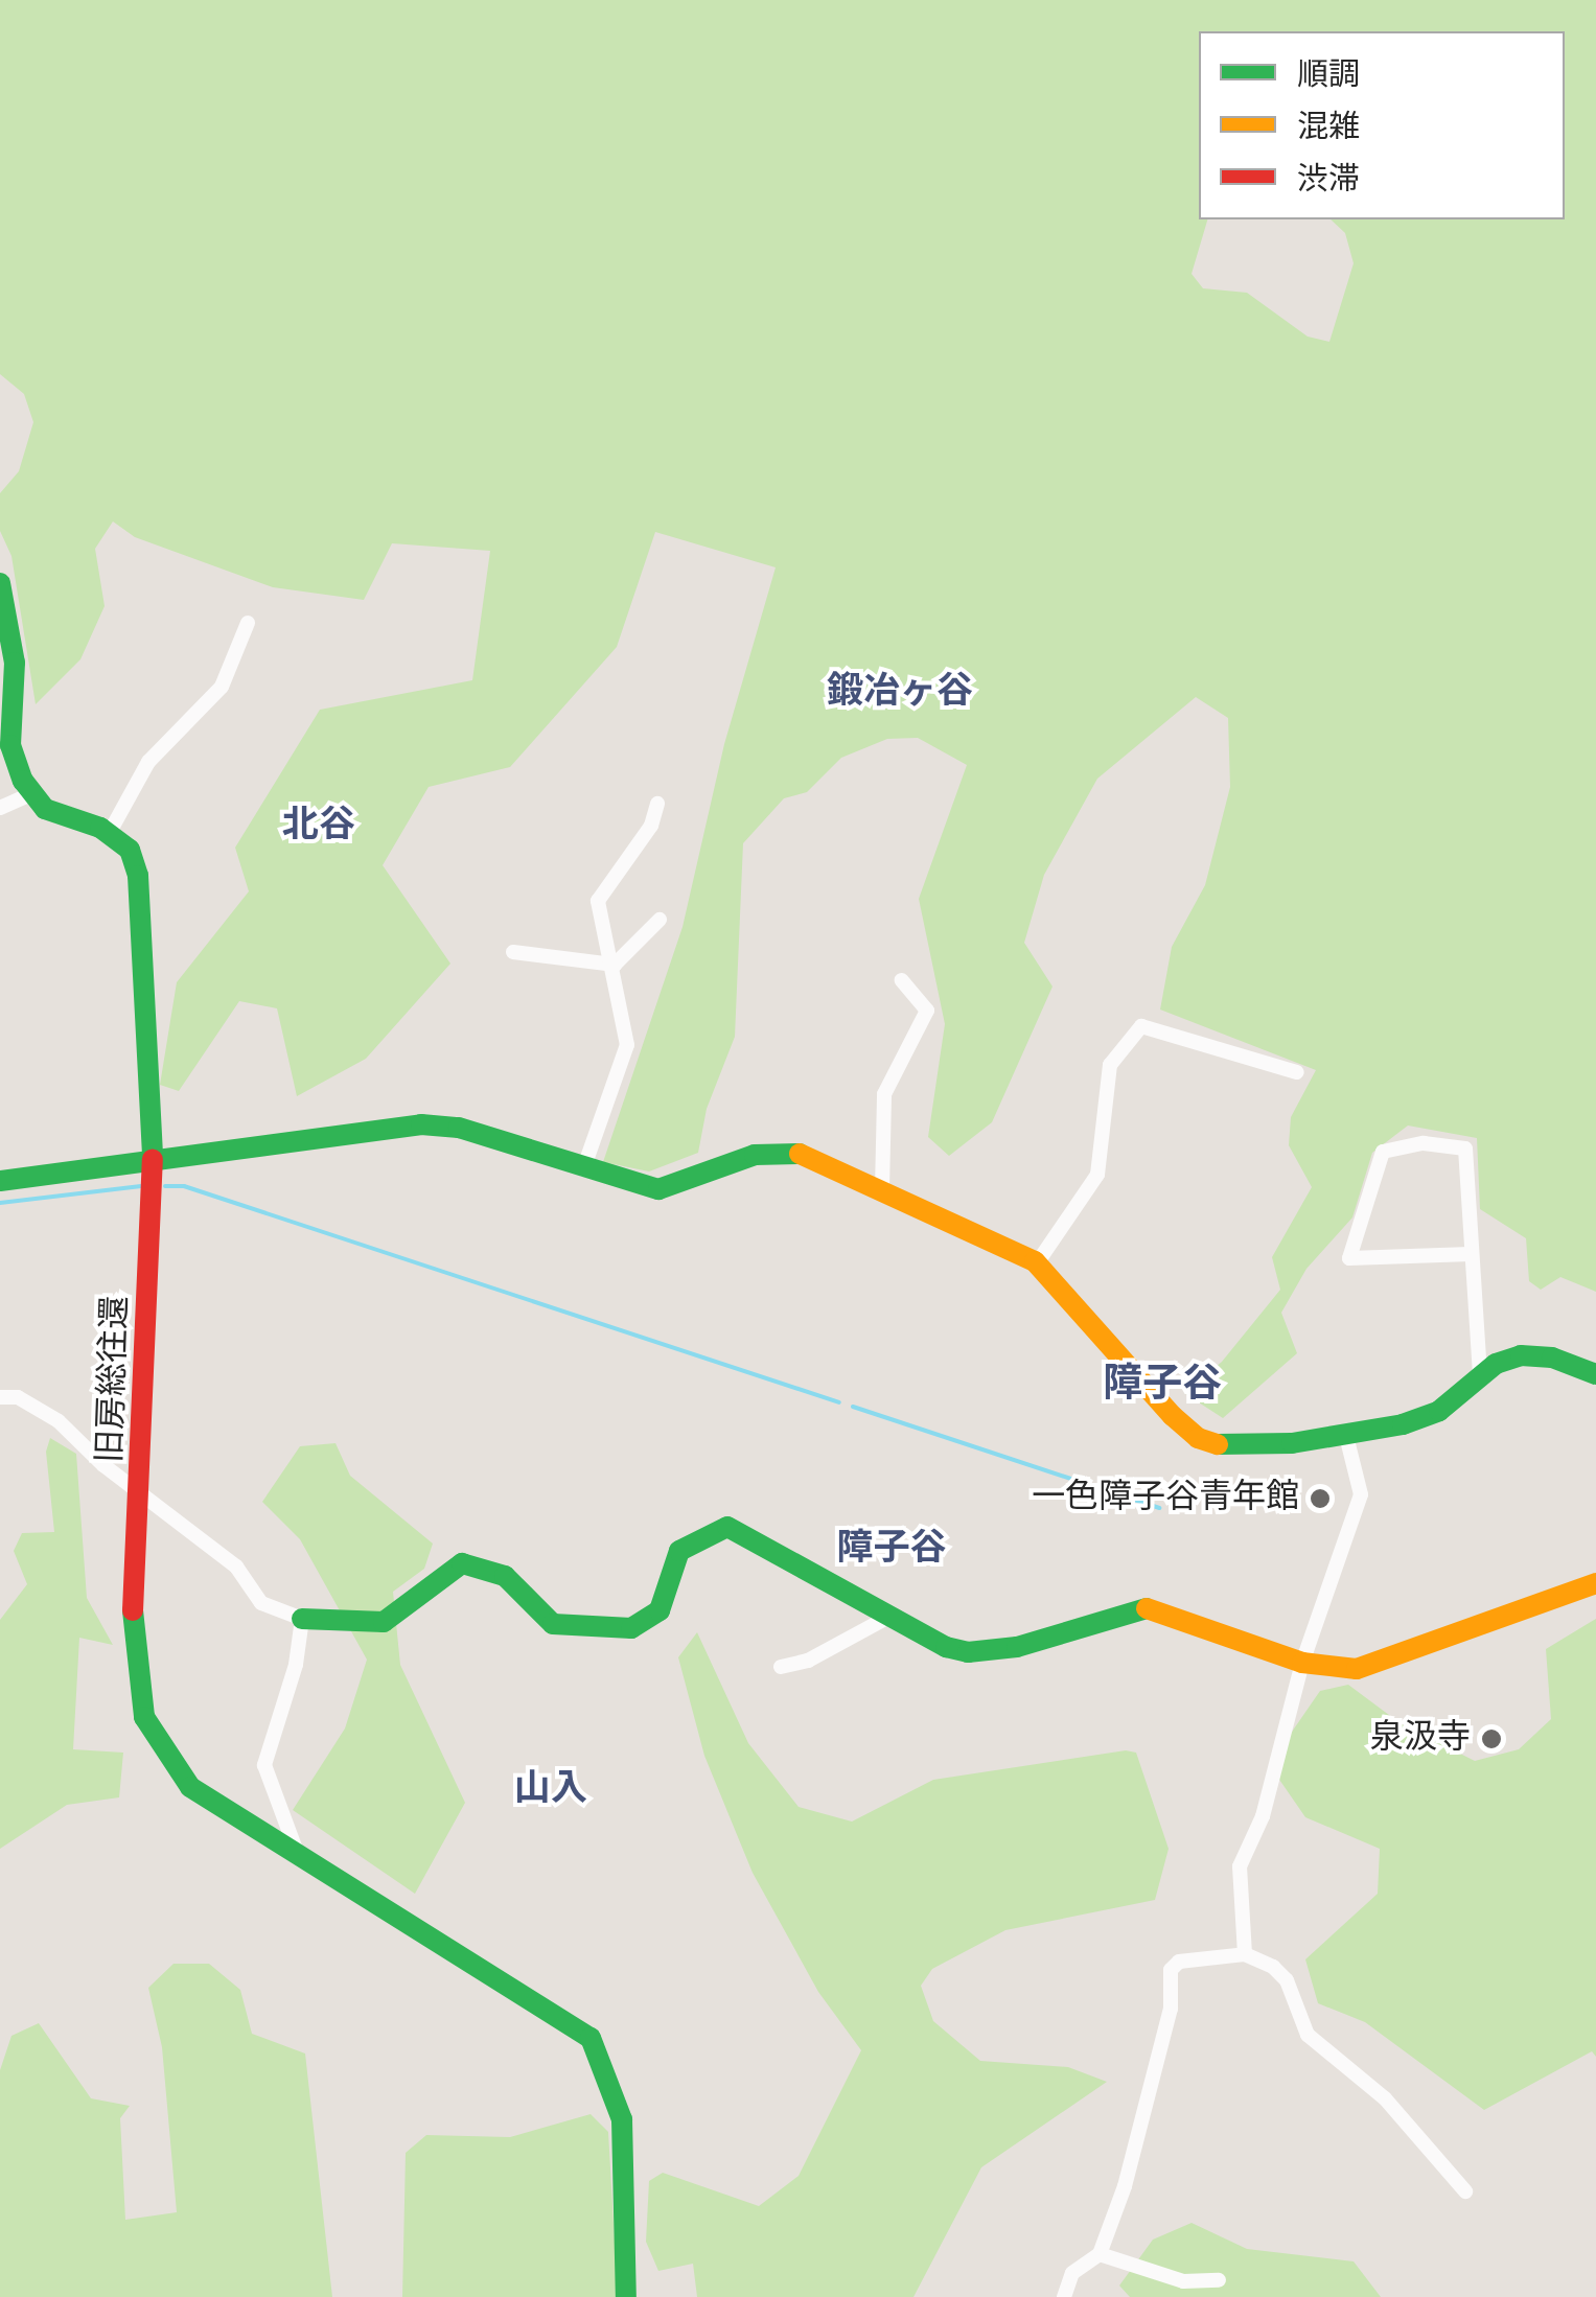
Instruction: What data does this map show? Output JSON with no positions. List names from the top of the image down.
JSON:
{
  "streets": {
    "street": ["旧房総往還"]
  },
  "districts": [
    "鍛冶ヶ谷",
    "北谷",
    "障子谷",
    "障子谷",
    "山入"
  ],
  "places": ["一色障子谷青年館", "泉汲寺"],
  "legend": ["順調", "混雑", "渋滞"]
}
